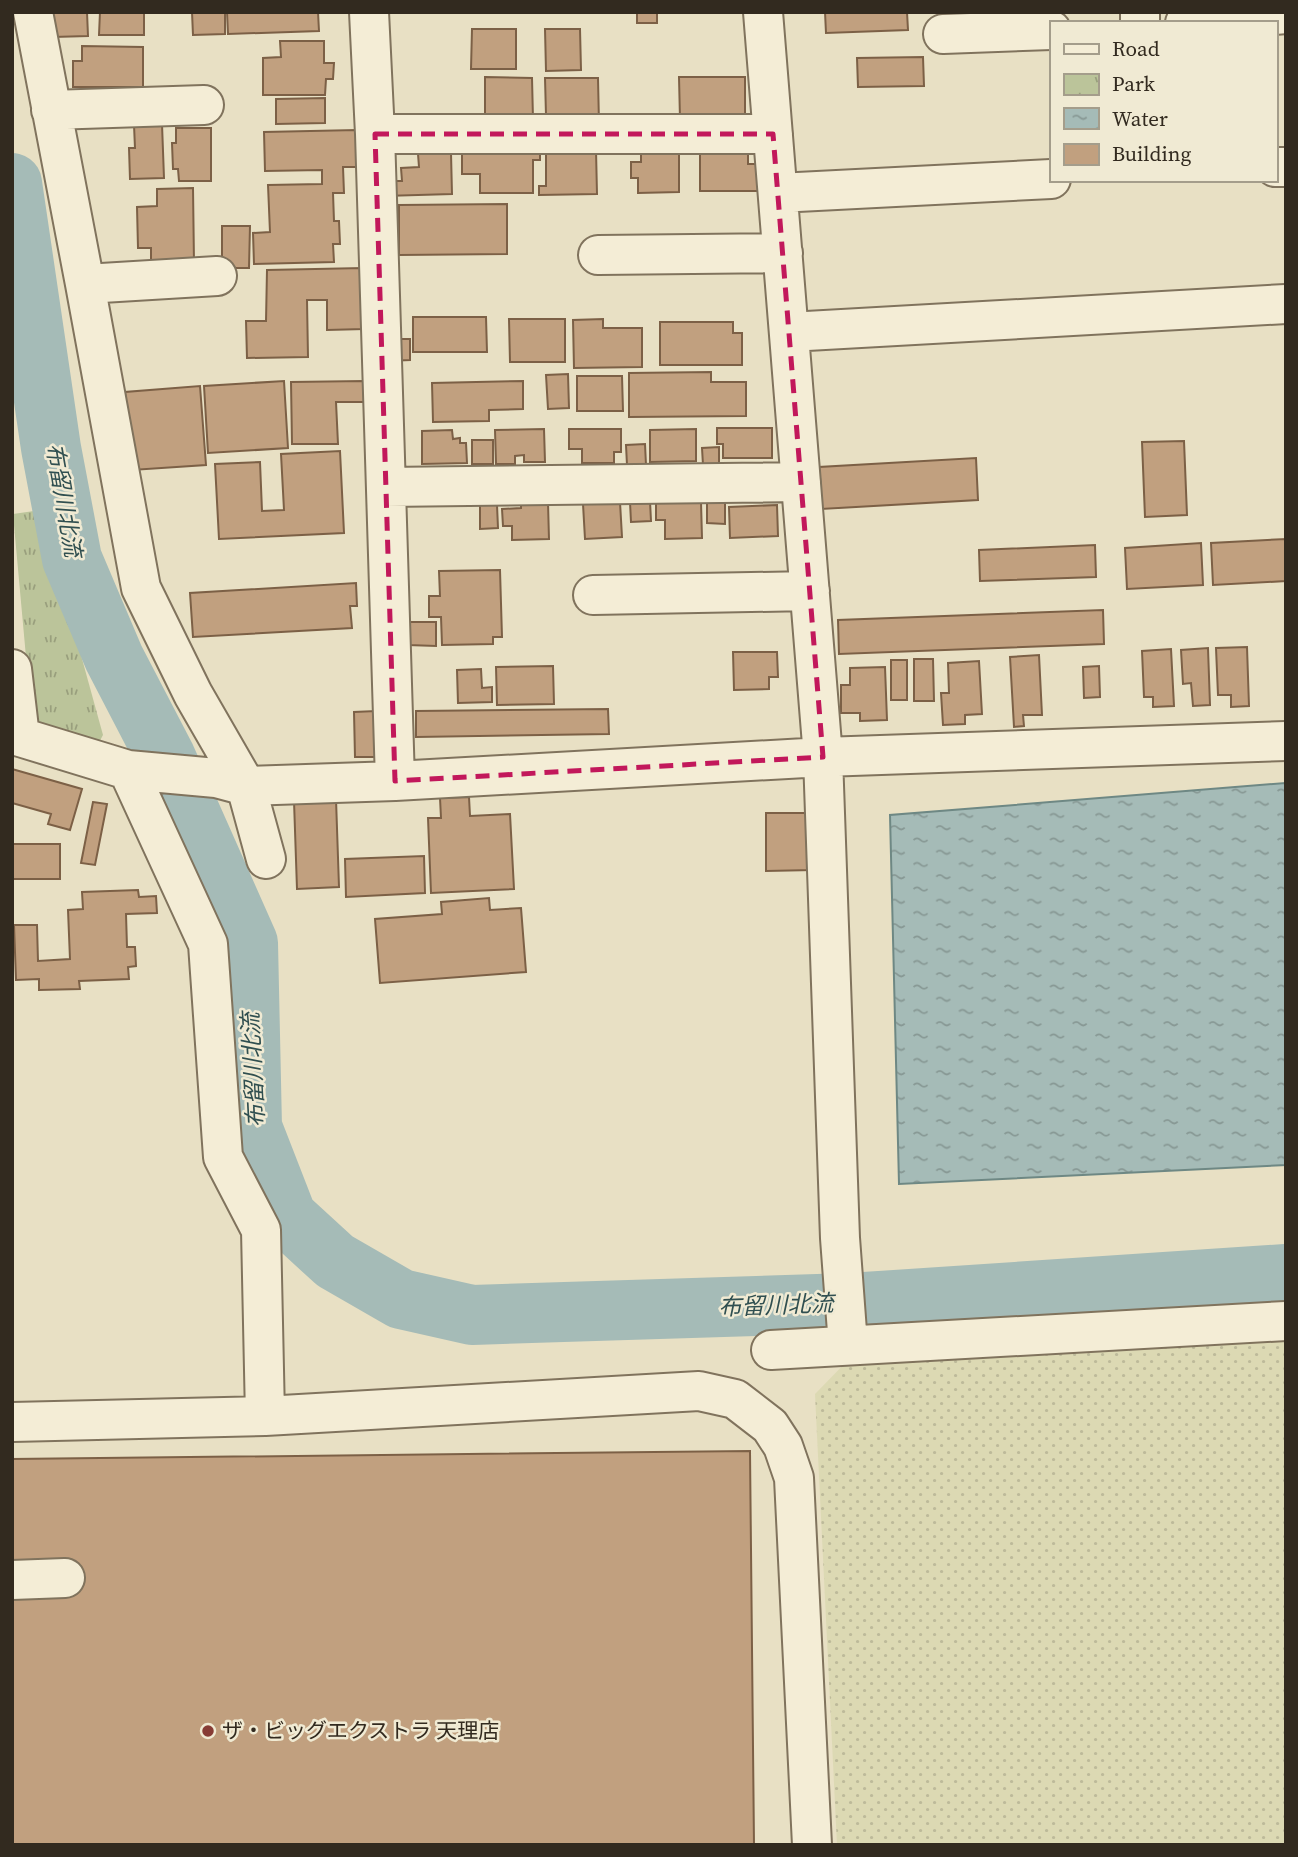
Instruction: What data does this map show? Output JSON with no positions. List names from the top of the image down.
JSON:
{
  "water": ["布留川北流"],
  "places": ["ザ・ビッグエクストラ 天理店"],
  "legend": [
    "Road",
    "Park",
    "Water",
    "Building"
  ]
}
